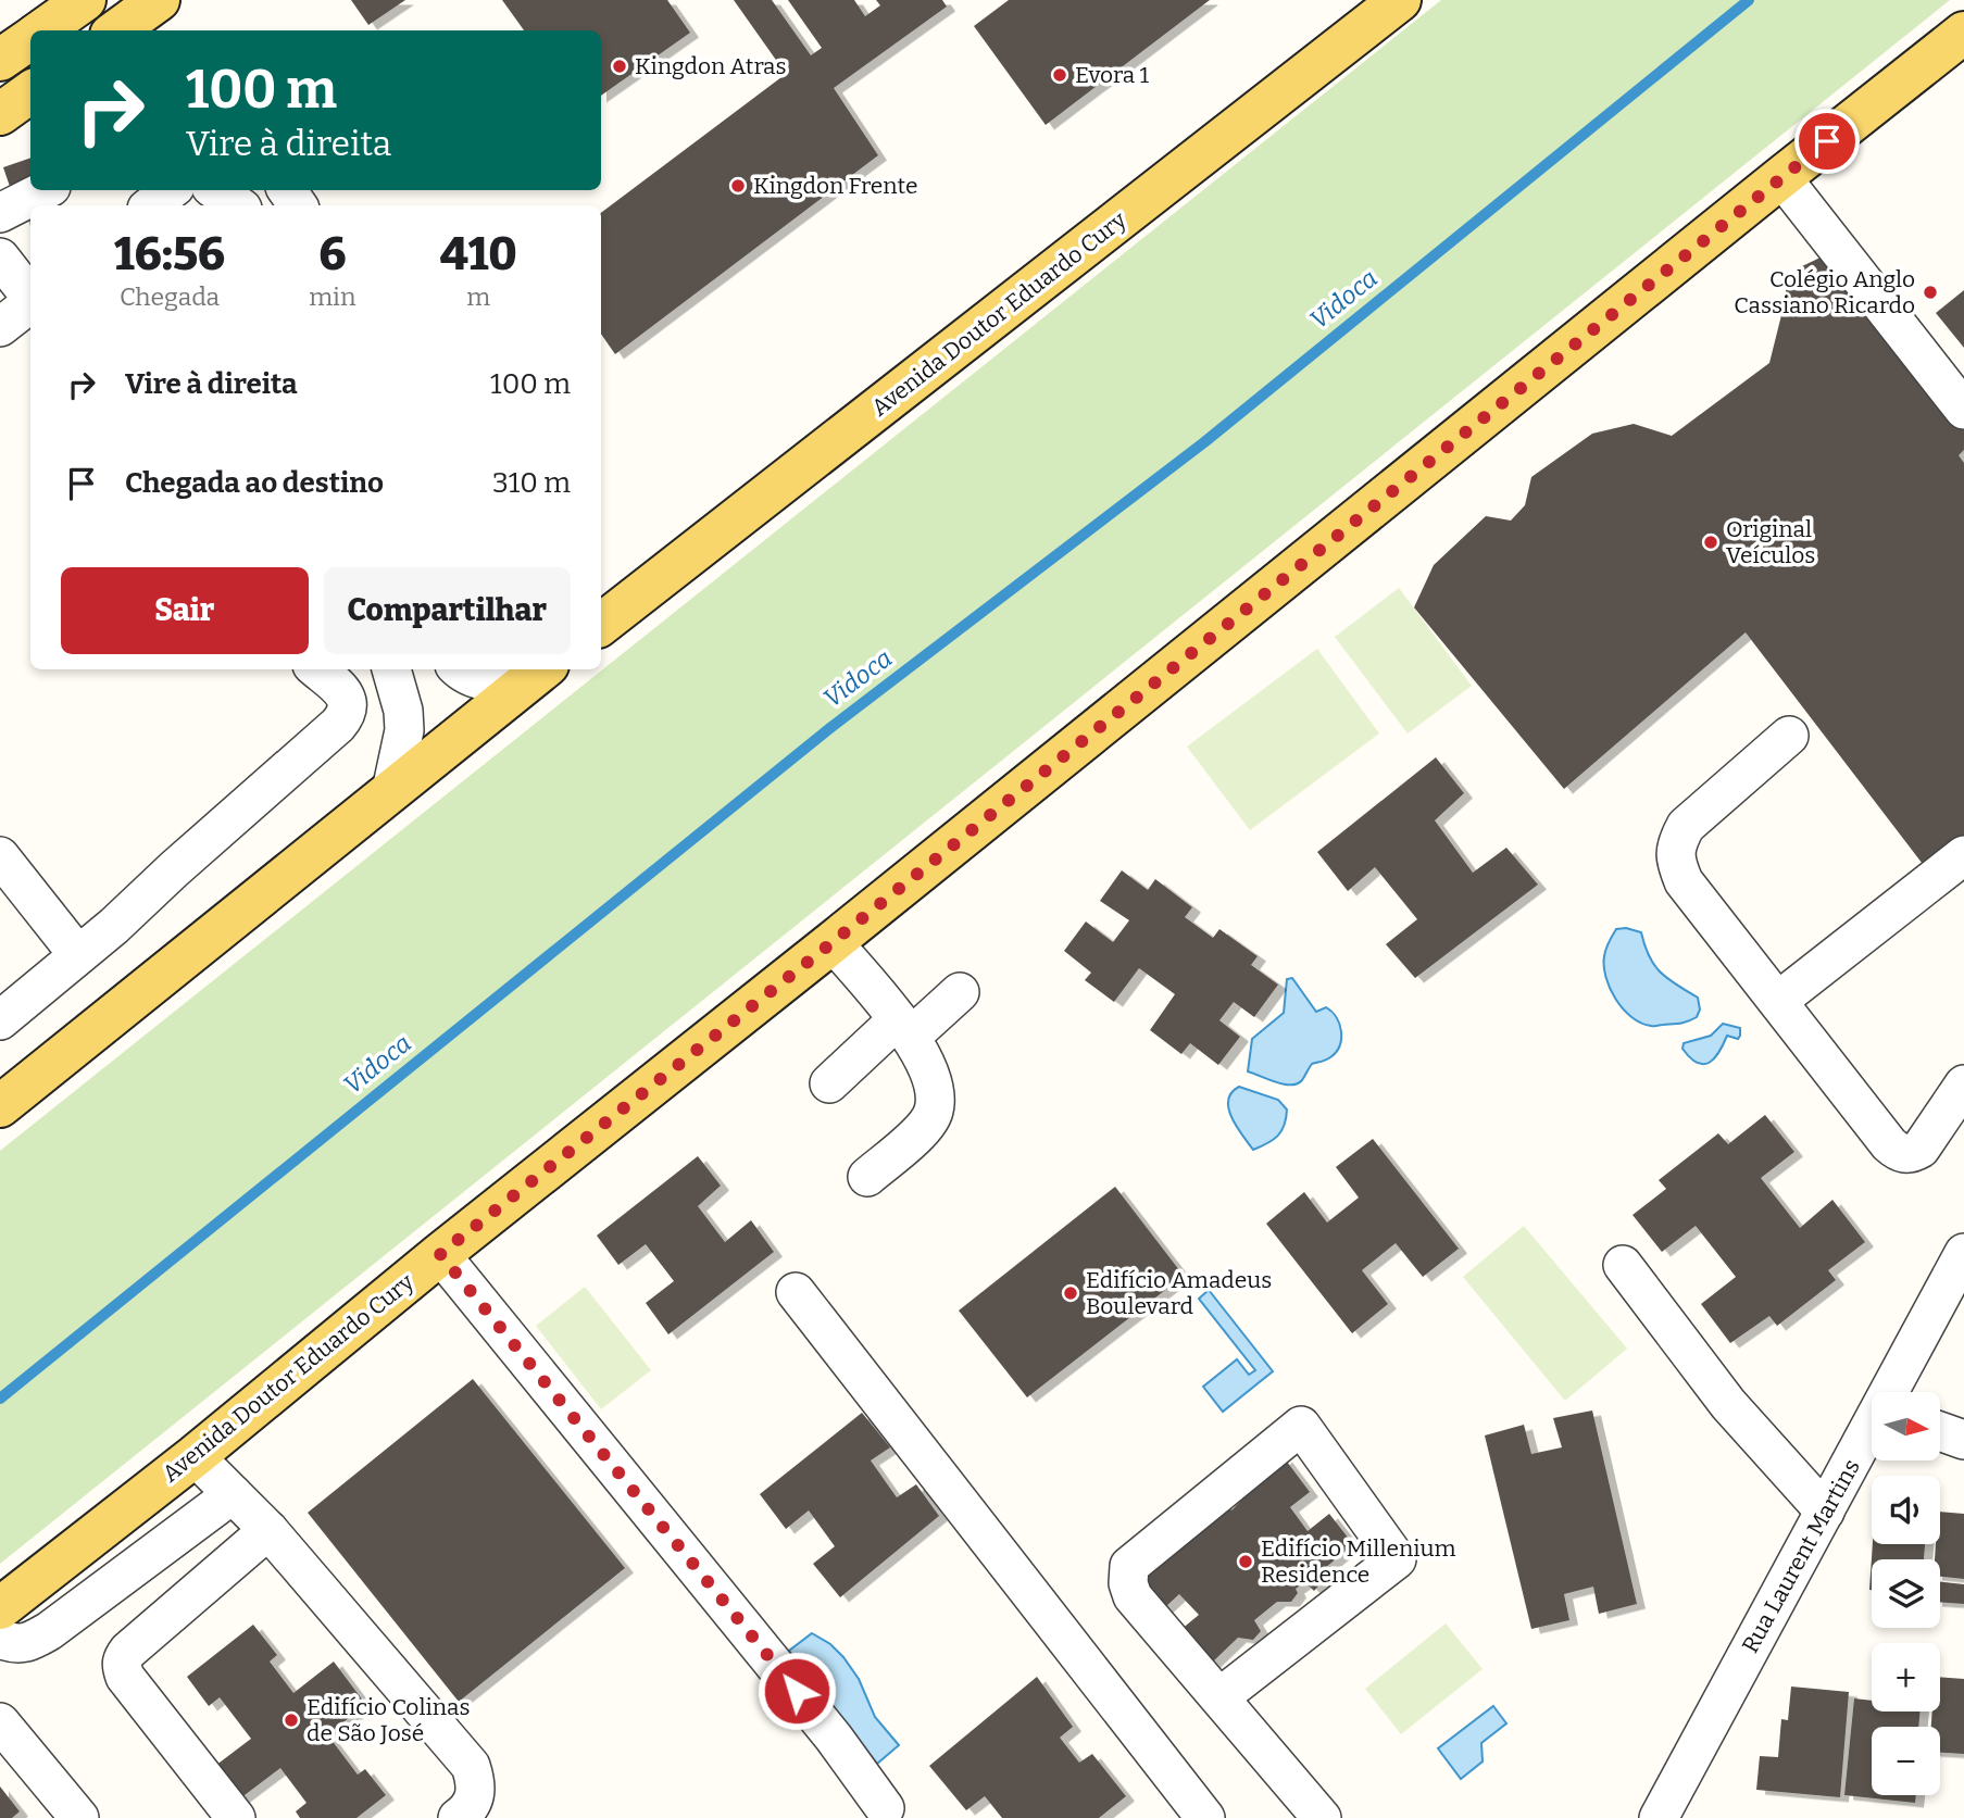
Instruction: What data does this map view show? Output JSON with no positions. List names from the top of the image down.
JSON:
{
  "streets": {
    "main road": ["Avenida Doutor Eduardo Cury"],
    "street": ["Rua Laurent Martins"]
  },
  "water": ["Vidoca"],
  "places": [
    "Kingdon Atras",
    "Evora 1",
    "Kingdon Frente",
    "Colégio Anglo Cassiano Ricardo",
    "Original Veículos",
    "Edifício Amadeus Boulevard",
    "Edifício Millenium Residence",
    "Edifício Colinas de São José"
  ],
  "north": "right",
  "page": {
    "turn": ["100 m", "Vire à direita"],
    "eta": [
      "16:56",
      "Chegada",
      "6",
      "min",
      "410",
      "m"
    ],
    "list": [
      {
        "name": "Vire à direita",
        "value": "100 m"
      },
      {
        "name": "Chegada ao destino",
        "value": "310 m"
      }
    ],
    "buttons": ["Sair", "Compartilhar"],
    "map_buttons": ["+", "−"]
  }
}
